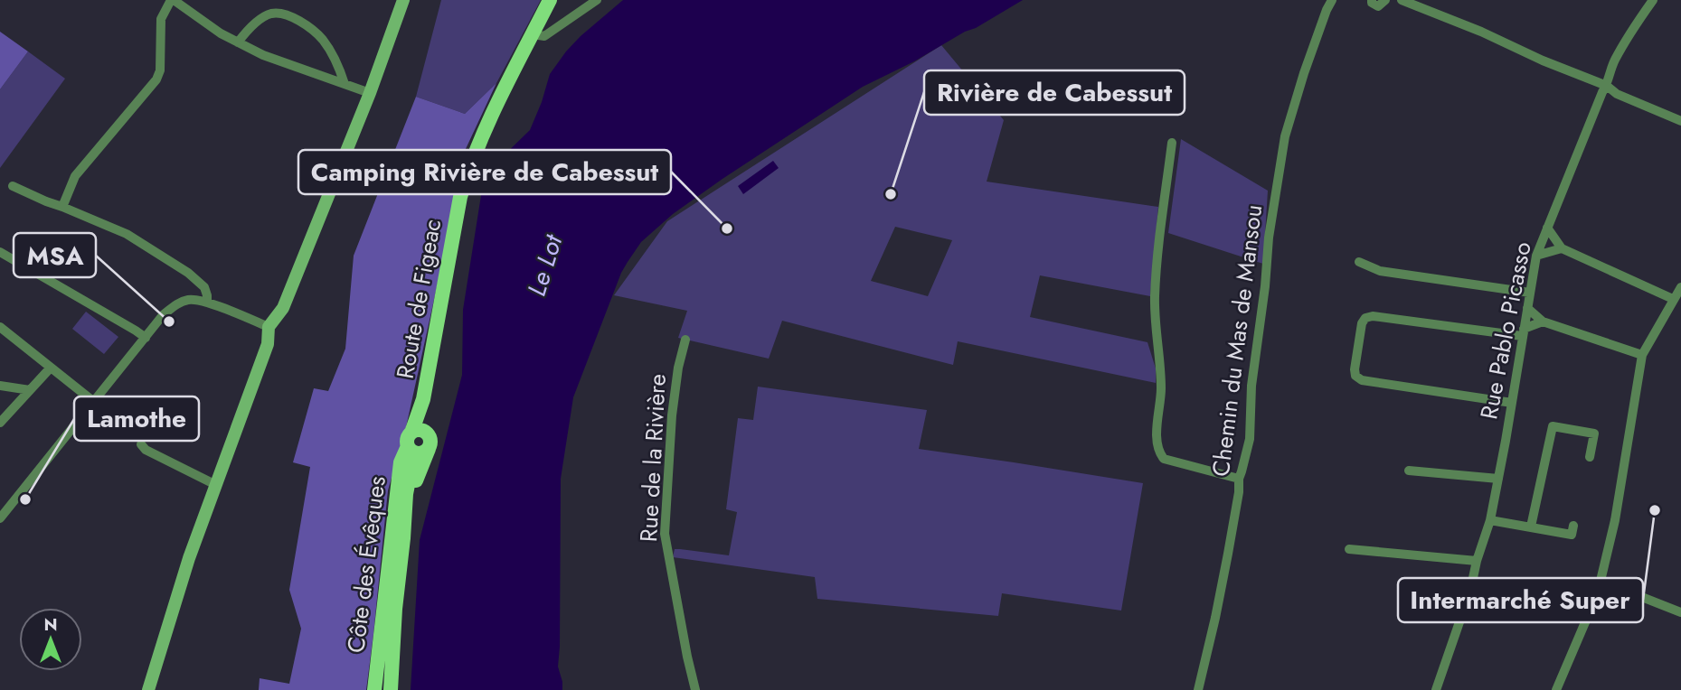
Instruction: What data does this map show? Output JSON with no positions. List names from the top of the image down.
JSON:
{
  "streets": {
    "main road": ["Route de Figeac", "Côte des Évêques"],
    "street": ["Rue Pablo Picasso", "Chemin du Mas de Mansou", "Rue de la Rivière"]
  },
  "crossings": [
    ["Route de Figeac", "Côte des Évêques"]
  ],
  "water": ["Le Lot"],
  "places": [
    "Rivière de Cabessut",
    "Camping Rivière de Cabessut",
    "MSA",
    "Lamothe",
    "Intermarché Super"
  ],
  "north": "top"
}
